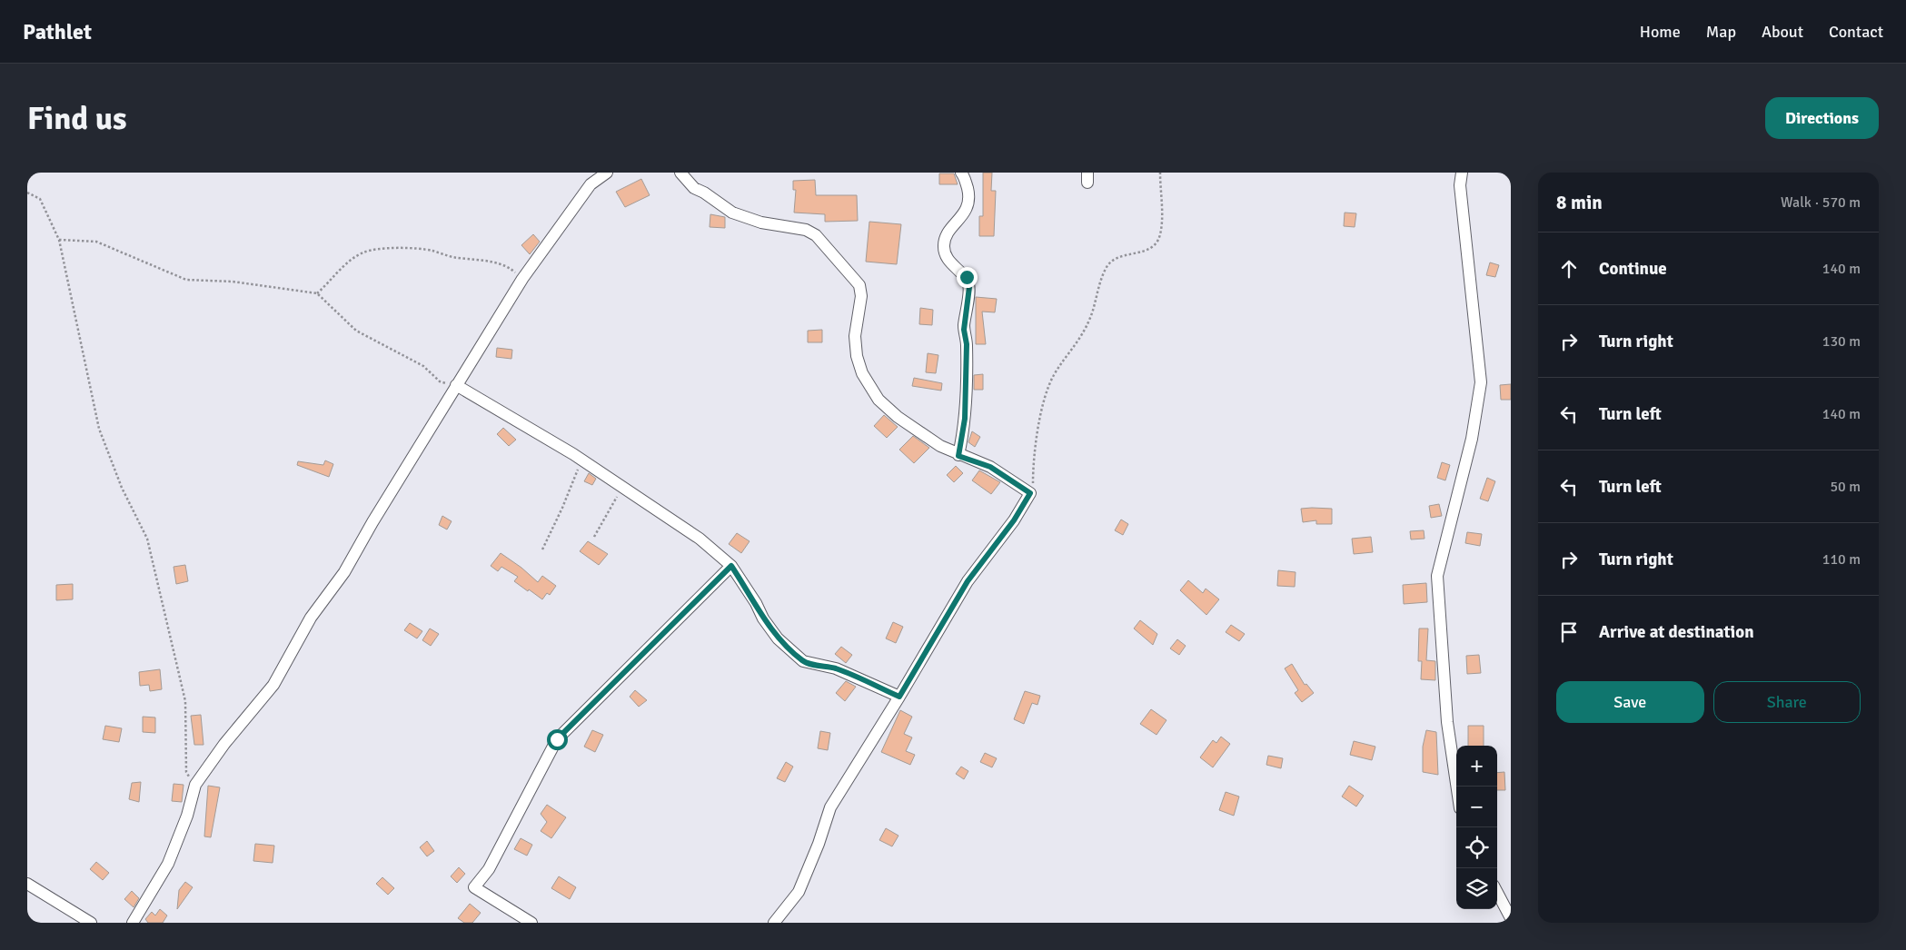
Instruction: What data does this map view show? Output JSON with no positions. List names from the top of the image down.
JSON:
{
  "page": {
    "header": "Pathlet",
    "nav": [
      "Home",
      "Map",
      "About",
      "Contact"
    ],
    "buttons": [
      "Directions",
      ["Save", "Share"]
    ],
    "title": "Find us",
    "heading": ["8 min", "Walk · 570 m"],
    "list": [
      ["Continue", "140 m"],
      ["Turn right", "130 m"],
      ["Turn left", "140 m"],
      ["Turn left", "50 m"],
      ["Turn right", "110 m"],
      "Arrive at destination"
    ],
    "map_buttons": ["+", "−"]
  }
}
